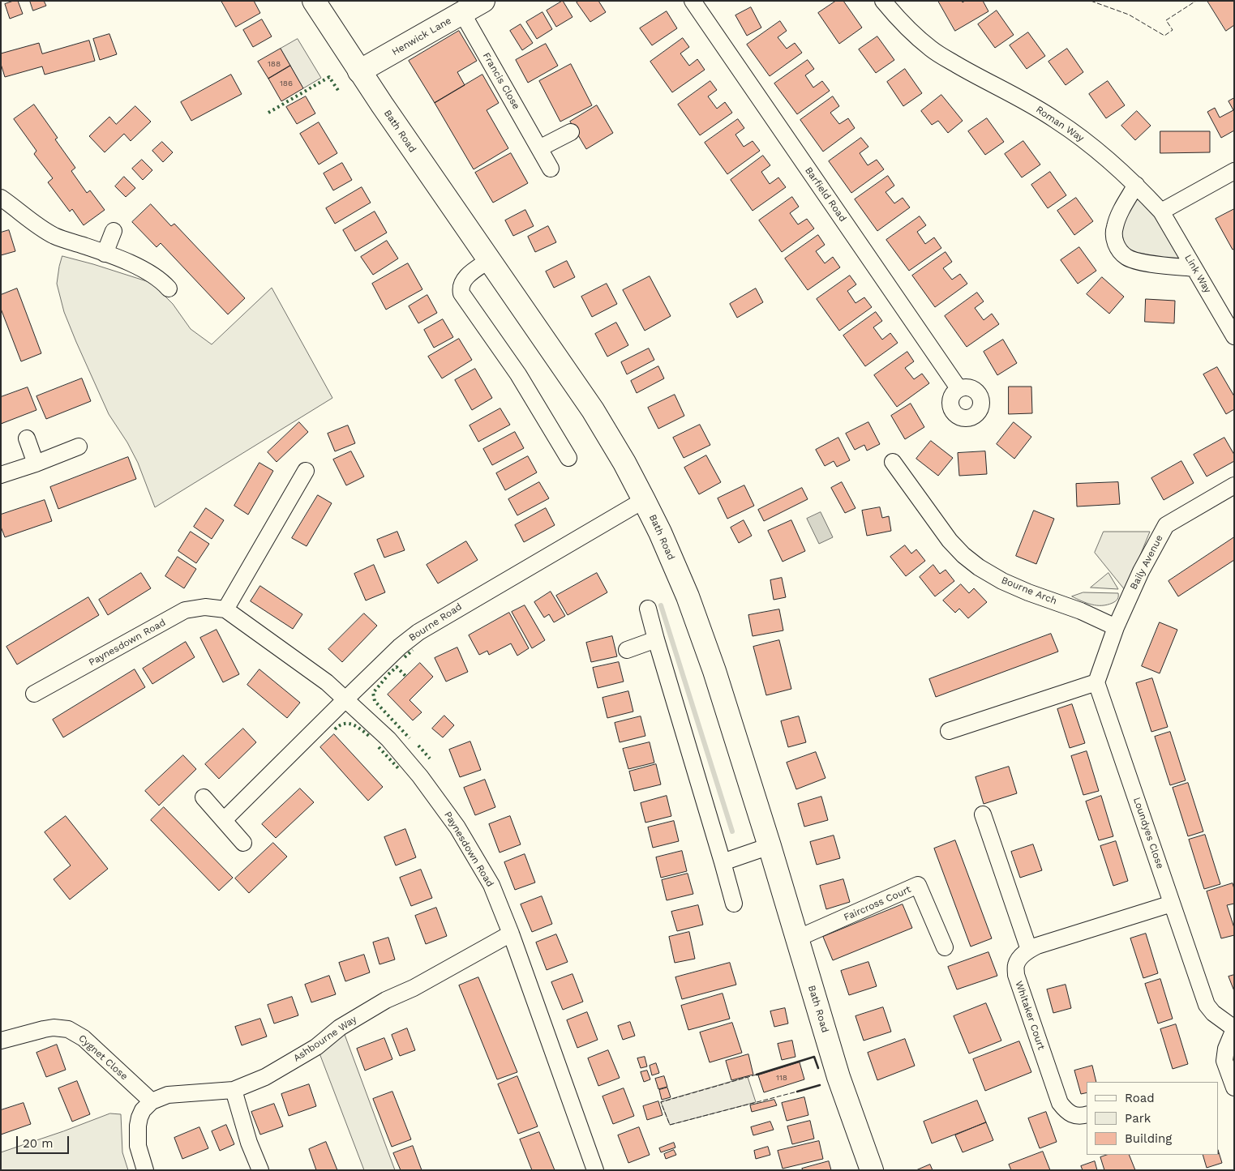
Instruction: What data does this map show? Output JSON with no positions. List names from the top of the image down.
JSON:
{
  "streets": {
    "main road": ["Henwick Lane", "Bath Road"],
    "street": [
      "Francis Close",
      "Roman Way",
      "Barfield Road",
      "Link Way",
      "Baily Avenue",
      "Bourne Arch",
      "Bourne Road",
      "Paynesdown Road",
      "Loundyes Close",
      "Faircross Court",
      "Whitaker Court",
      "Ashbourne Way",
      "Cygnet Close"
    ]
  },
  "crossings": [
    ["Henwick Lane", "Francis Close"],
    ["Henwick Lane", "Bath Road"],
    ["Roman Way", "Link Way"],
    ["Bath Road", "Bourne Road"],
    ["Bath Road", "Faircross Court"],
    ["Baily Avenue", "Bourne Arch"],
    ["Bourne Road", "Paynesdown Road"],
    ["Paynesdown Road", "Ashbourne Way"],
    ["Loundyes Close", "Whitaker Court"],
    ["Ashbourne Way", "Cygnet Close"]
  ],
  "house_numbers": ["188", "186", "118"],
  "legend": ["Road", "Park", "Building"],
  "scale_bar": "20 m"
}
